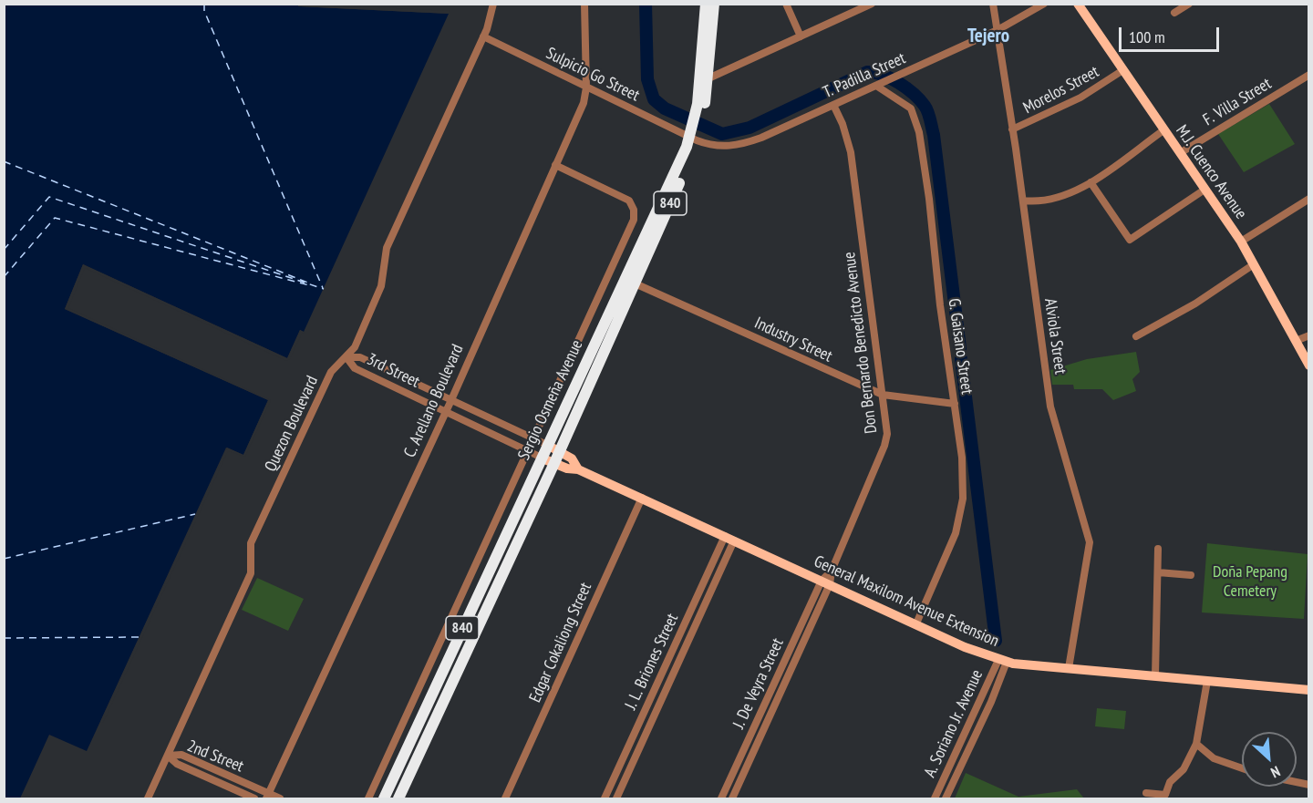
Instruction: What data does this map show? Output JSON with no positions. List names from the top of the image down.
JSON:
{
  "streets": {
    "highway": ["840", "Sergio Osmeña Avenue"],
    "main road": ["M.J. Cuenco Avenue", "General Maxilom Avenue Extension"],
    "street": [
      "Sulpicio Go Street",
      "T. Padilla Street",
      "Morelos Street",
      "F. Villa Street",
      "Alviola Street",
      "Industry Street",
      "Don Bernardo Benedicto Avenue",
      "G. Gaisano Street",
      "3rd Street",
      "C. Arellano Boulevard",
      "Quezon Boulevard",
      "Edgar Cokaliong Street",
      "J. L. Briones Street",
      "J. De Veyra Street",
      "A. Soriano Jr. Avenue",
      "2nd Street"
    ]
  },
  "crossings": [
    ["Sulpicio Go Street", "T. Padilla Street"],
    ["Sulpicio Go Street", "Sergio Osmeña Avenue"],
    ["Sulpicio Go Street", "C. Arellano Boulevard"],
    ["Sulpicio Go Street", "Quezon Boulevard"],
    ["T. Padilla Street", "Alviola Street"],
    ["T. Padilla Street", "Don Bernardo Benedicto Avenue"],
    ["T. Padilla Street", "G. Gaisano Street"],
    ["T. Padilla Street", "Sergio Osmeña Avenue"],
    ["Morelos Street", "M.J. Cuenco Avenue"],
    ["Morelos Street", "Alviola Street"],
    ["F. Villa Street", "M.J. Cuenco Avenue"],
    ["Alviola Street", "General Maxilom Avenue Extension"],
    ["Industry Street", "Don Bernardo Benedicto Avenue"],
    ["Industry Street", "G. Gaisano Street"],
    ["Industry Street", "Sergio Osmeña Avenue"],
    ["Don Bernardo Benedicto Avenue", "General Maxilom Avenue Extension"],
    ["Don Bernardo Benedicto Avenue", "J. De Veyra Street"],
    ["G. Gaisano Street", "General Maxilom Avenue Extension"],
    ["3rd Street", "Sergio Osmeña Avenue"],
    ["3rd Street", "C. Arellano Boulevard"],
    ["3rd Street", "Quezon Boulevard"],
    ["3rd Street", "General Maxilom Avenue Extension"],
    ["Sergio Osmeña Avenue", "General Maxilom Avenue Extension"],
    ["C. Arellano Boulevard", "2nd Street"],
    ["Quezon Boulevard", "2nd Street"],
    ["General Maxilom Avenue Extension", "Edgar Cokaliong Street"],
    ["General Maxilom Avenue Extension", "J. L. Briones Street"],
    ["General Maxilom Avenue Extension", "J. De Veyra Street"],
    ["General Maxilom Avenue Extension", "A. Soriano Jr. Avenue"]
  ],
  "districts": ["Tejero"],
  "parks": ["Doña Pepang Cemetery"],
  "scale_bar": "100 m",
  "north": "bottom right"
}
